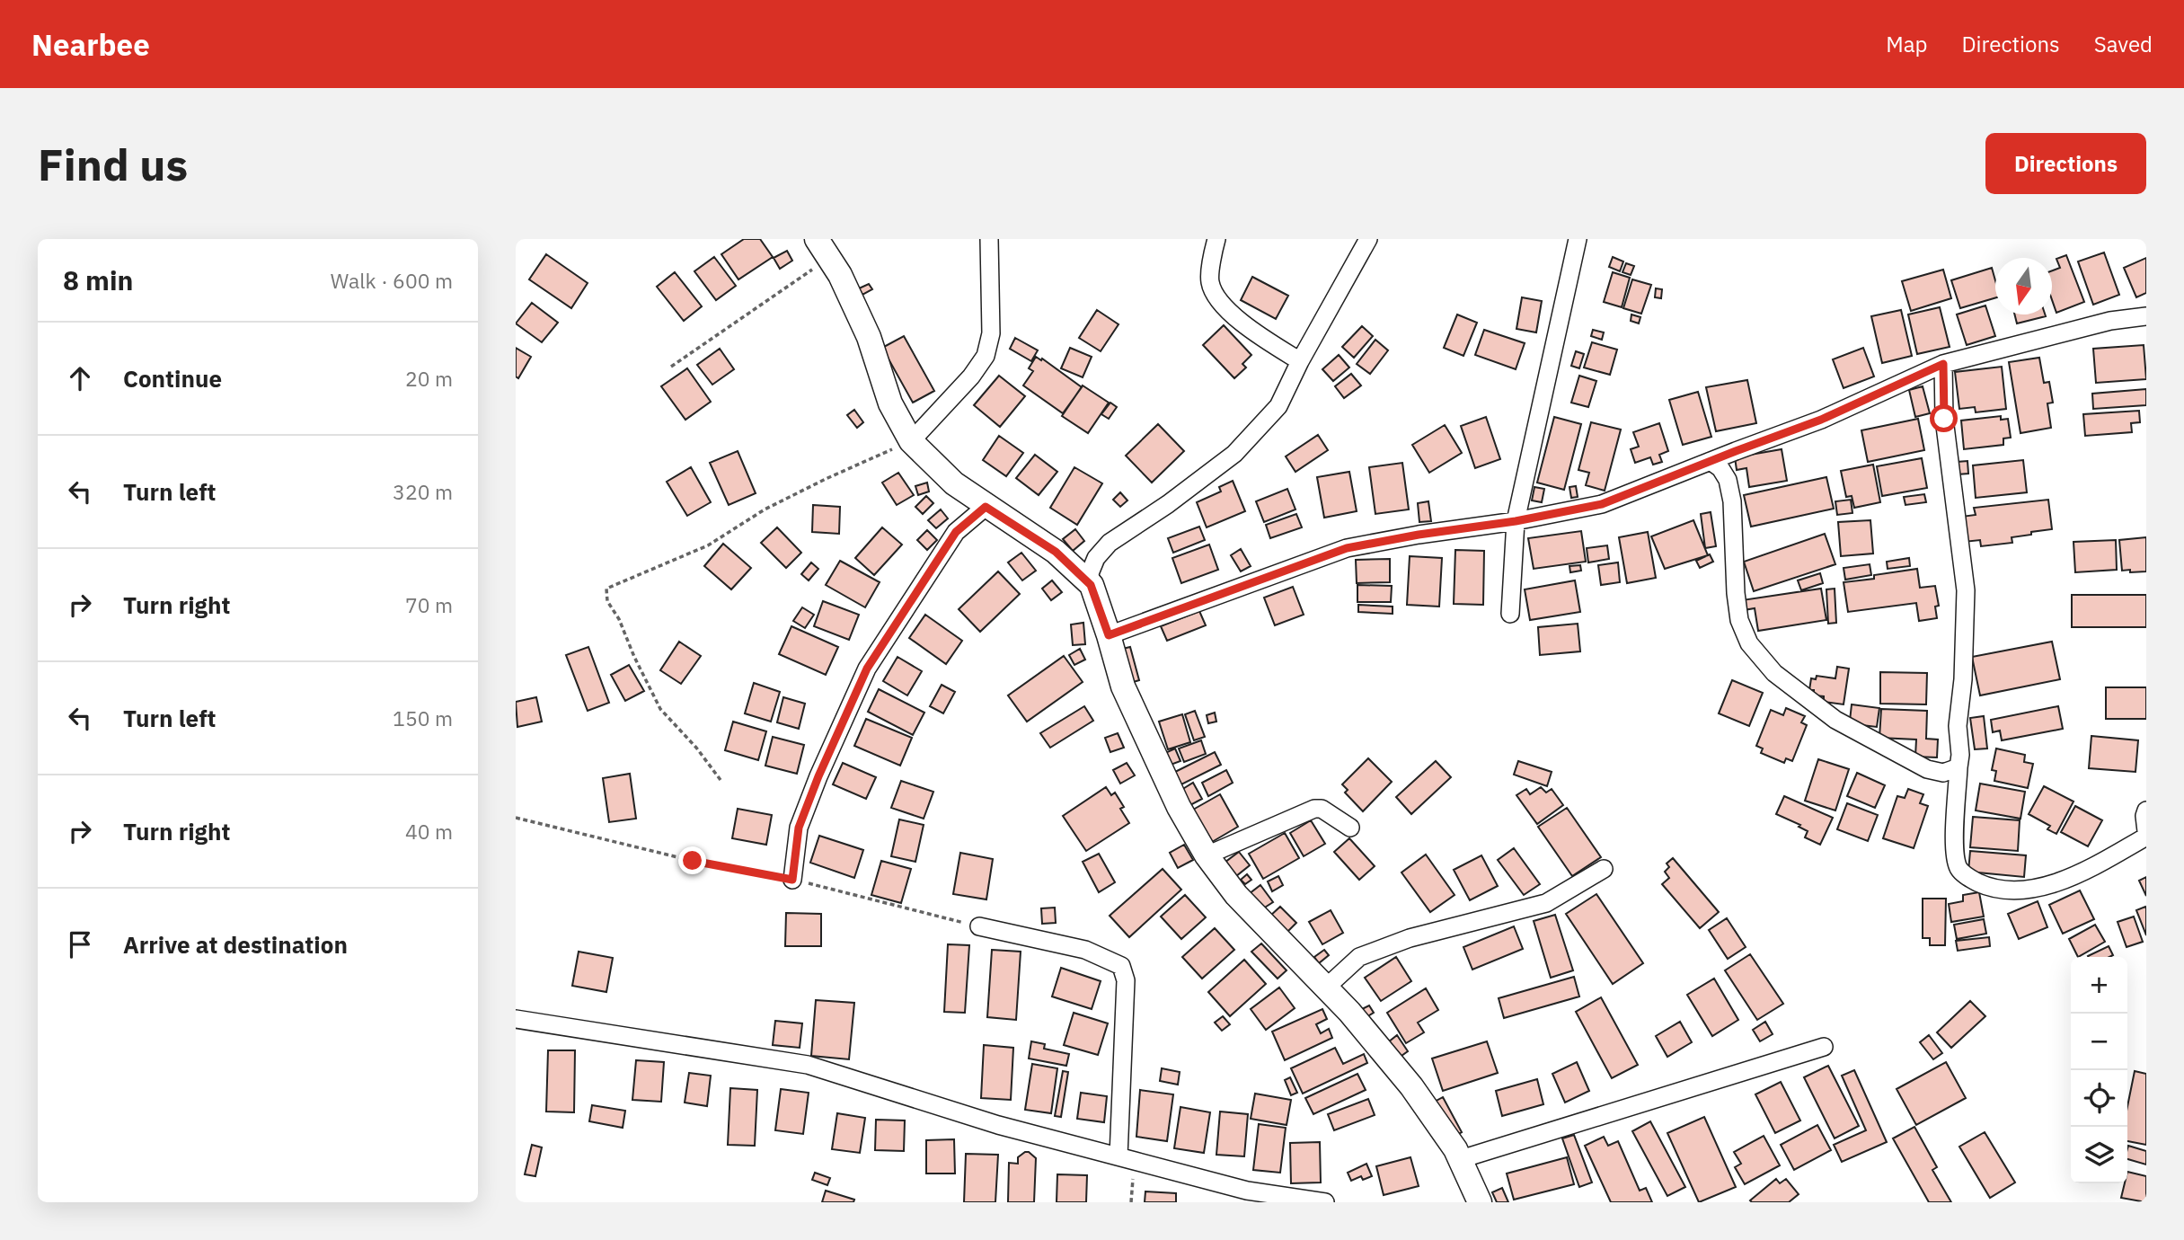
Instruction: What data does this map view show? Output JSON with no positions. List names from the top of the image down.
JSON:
{
  "north": "bottom",
  "page": {
    "header": "Nearbee",
    "nav": ["Map", "Directions", "Saved"],
    "buttons": "Directions",
    "title": "Find us",
    "heading": ["8 min", "Walk · 600 m"],
    "list": [
      ["Continue", "20 m"],
      ["Turn left", "320 m"],
      ["Turn right", "70 m"],
      ["Turn left", "150 m"],
      ["Turn right", "40 m"],
      "Arrive at destination"
    ],
    "map_buttons": ["+", "−"]
  }
}
